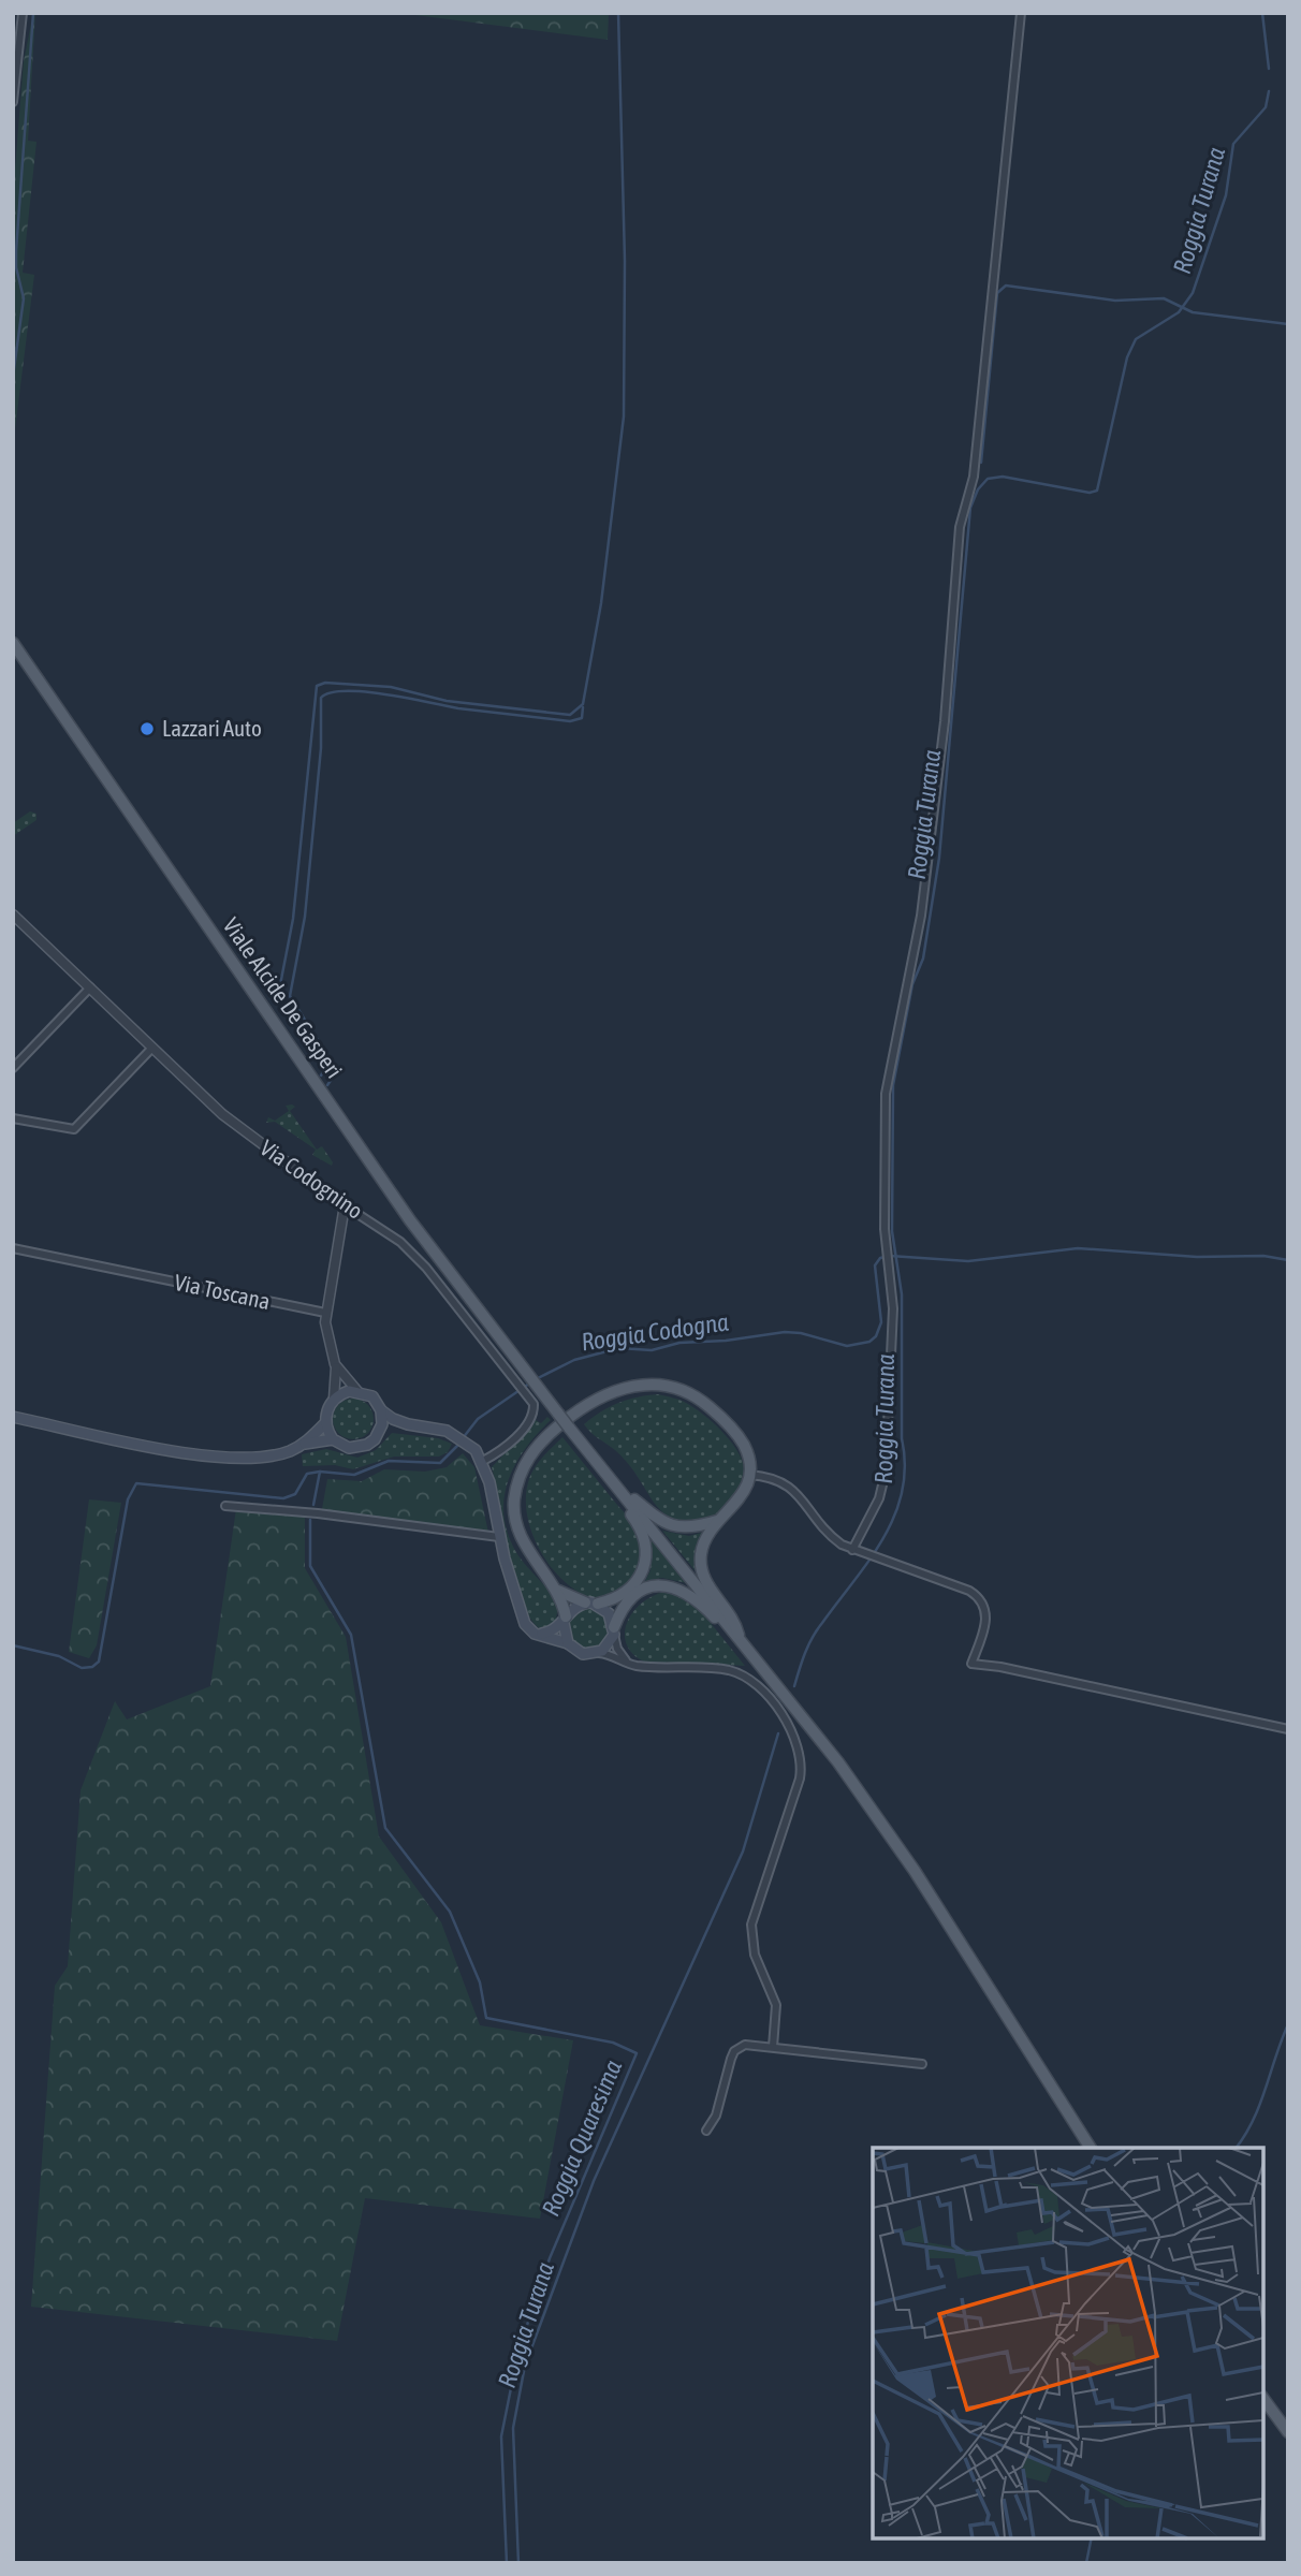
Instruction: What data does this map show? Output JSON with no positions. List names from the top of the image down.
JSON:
{
  "streets": {
    "main road": ["Viale Alcide De Gasperi"],
    "street": ["Via Codognino", "Via Toscana"]
  },
  "crossings": [
    ["Viale Alcide De Gasperi", "Via Codognino"]
  ],
  "water": ["Roggia Turana", "Roggia Codogna", "Roggia Quaresima"],
  "places": ["Lazzari Auto"]
}
